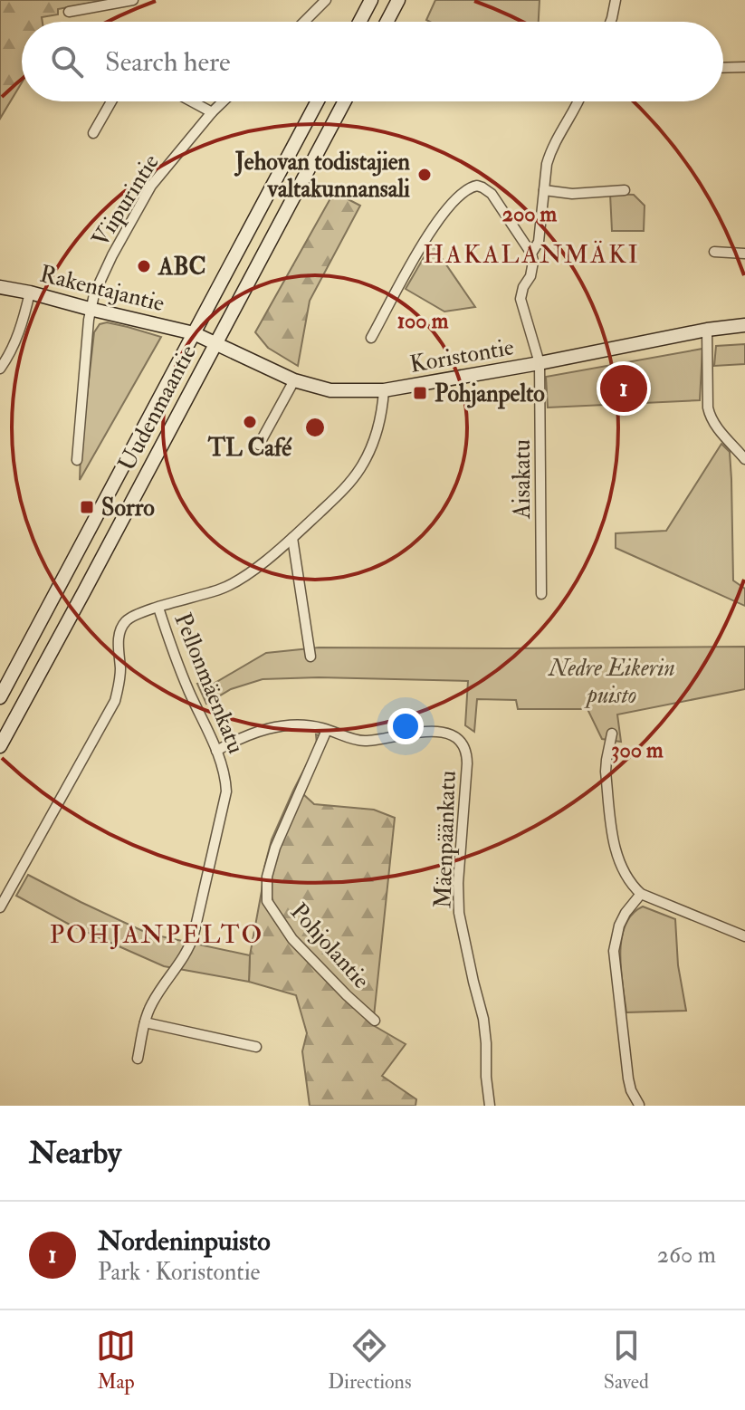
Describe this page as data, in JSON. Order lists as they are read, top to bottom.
{
  "streets": {
    "main road": ["Rakentajantie", "Koristontie", "Uudenmaantie"],
    "street": [
      "Viipurintie",
      "Aisakatu",
      "Pellonmäenkatu",
      "Mäenpäänkatu",
      "Pohjolantie"
    ]
  },
  "crossings": [
    ["Viipurintie", "Rakentajantie"],
    ["Rakentajantie", "Koristontie"],
    ["Rakentajantie", "Uudenmaantie"],
    ["Koristontie", "Uudenmaantie"],
    ["Koristontie", "Aisakatu"],
    ["Pellonmäenkatu", "Mäenpäänkatu"],
    ["Mäenpäänkatu", "Pohjolantie"]
  ],
  "districts": ["HAKALANMÄKI", "POHJANPELTO"],
  "parks": ["Nedre Eikerin puisto"],
  "places": {
    "other": ["Jehovan todistajien valtakunnansali", "ABC", "TL Café"],
    "transit": ["Pohjanpelto", "Sorro"]
  },
  "page": {
    "search": "Search here",
    "pins": "1",
    "heading": "Nearby",
    "list": [
      {
        "mark": "1",
        "name": "Nordeninpuisto",
        "note": "Park · Koristontie",
        "value": "260 m"
      }
    ],
    "nav": ["Map", "Directions", "Saved"]
  },
  "rings": ["200 m", "100 m", "300 m"]
}
